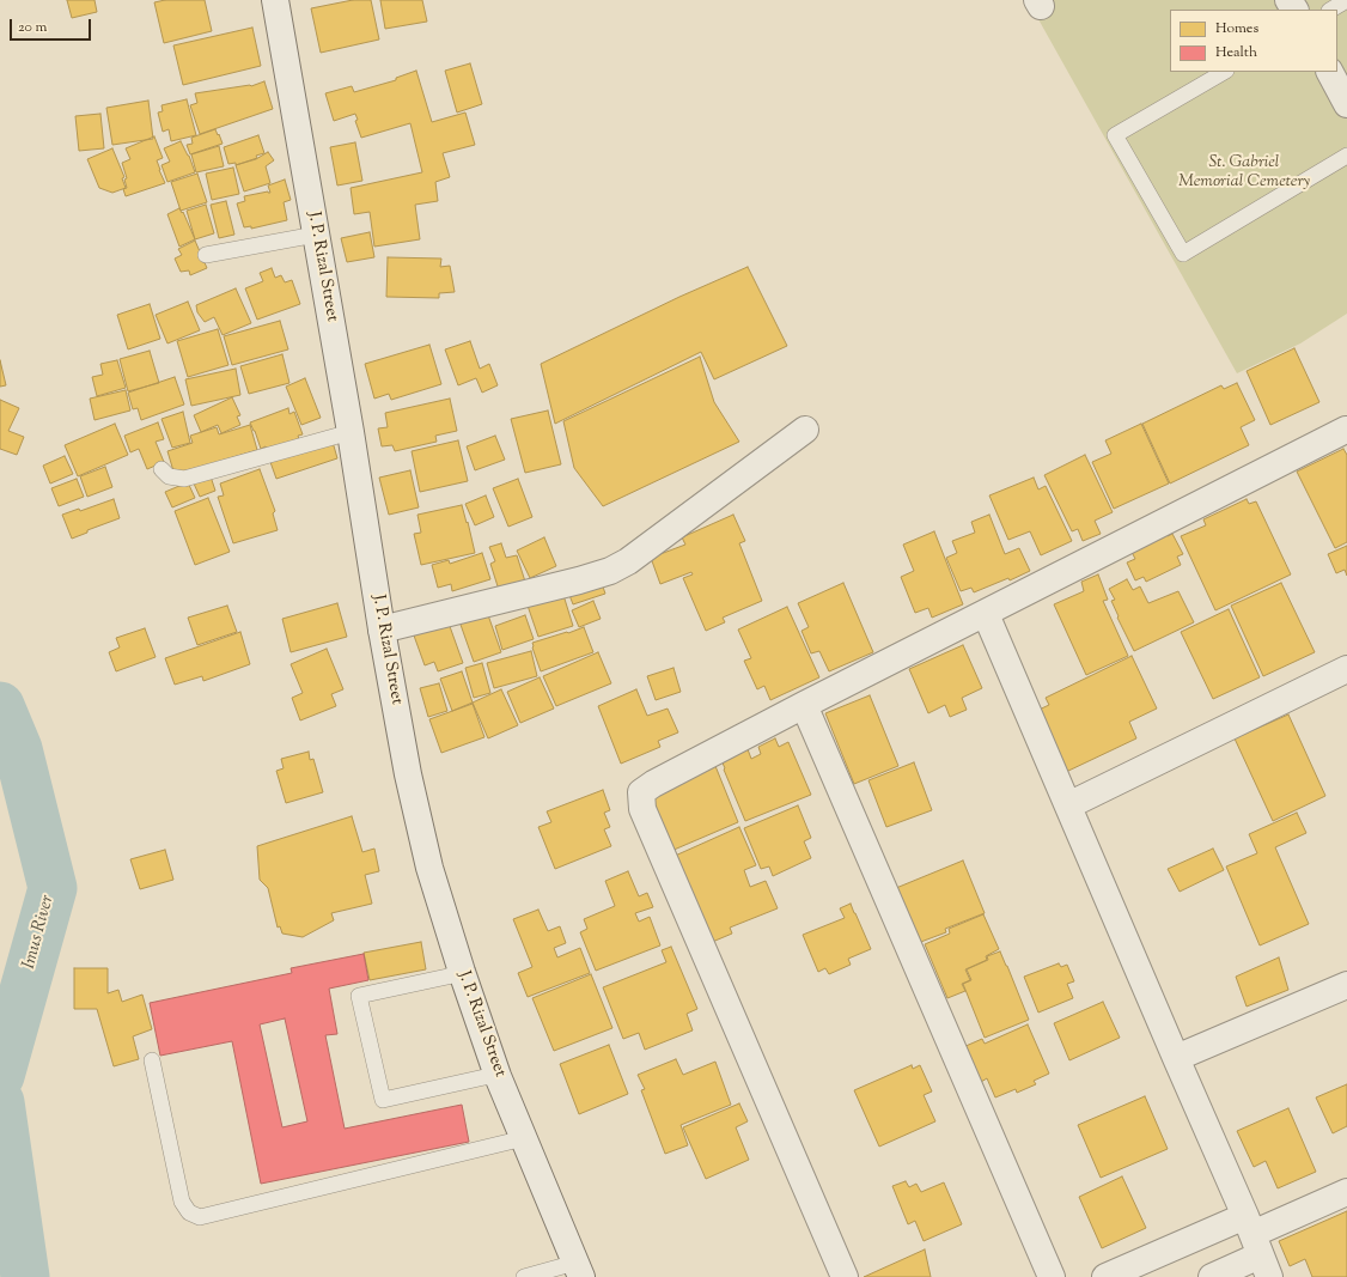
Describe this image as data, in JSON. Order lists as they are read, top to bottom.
{
  "streets": {
    "street": ["J. P. Rizal Street"]
  },
  "water": ["Imus River"],
  "parks": ["St. Gabriel Memorial Cemetery"],
  "legend": ["Homes", "Health"],
  "scale_bar": "20 m"
}
